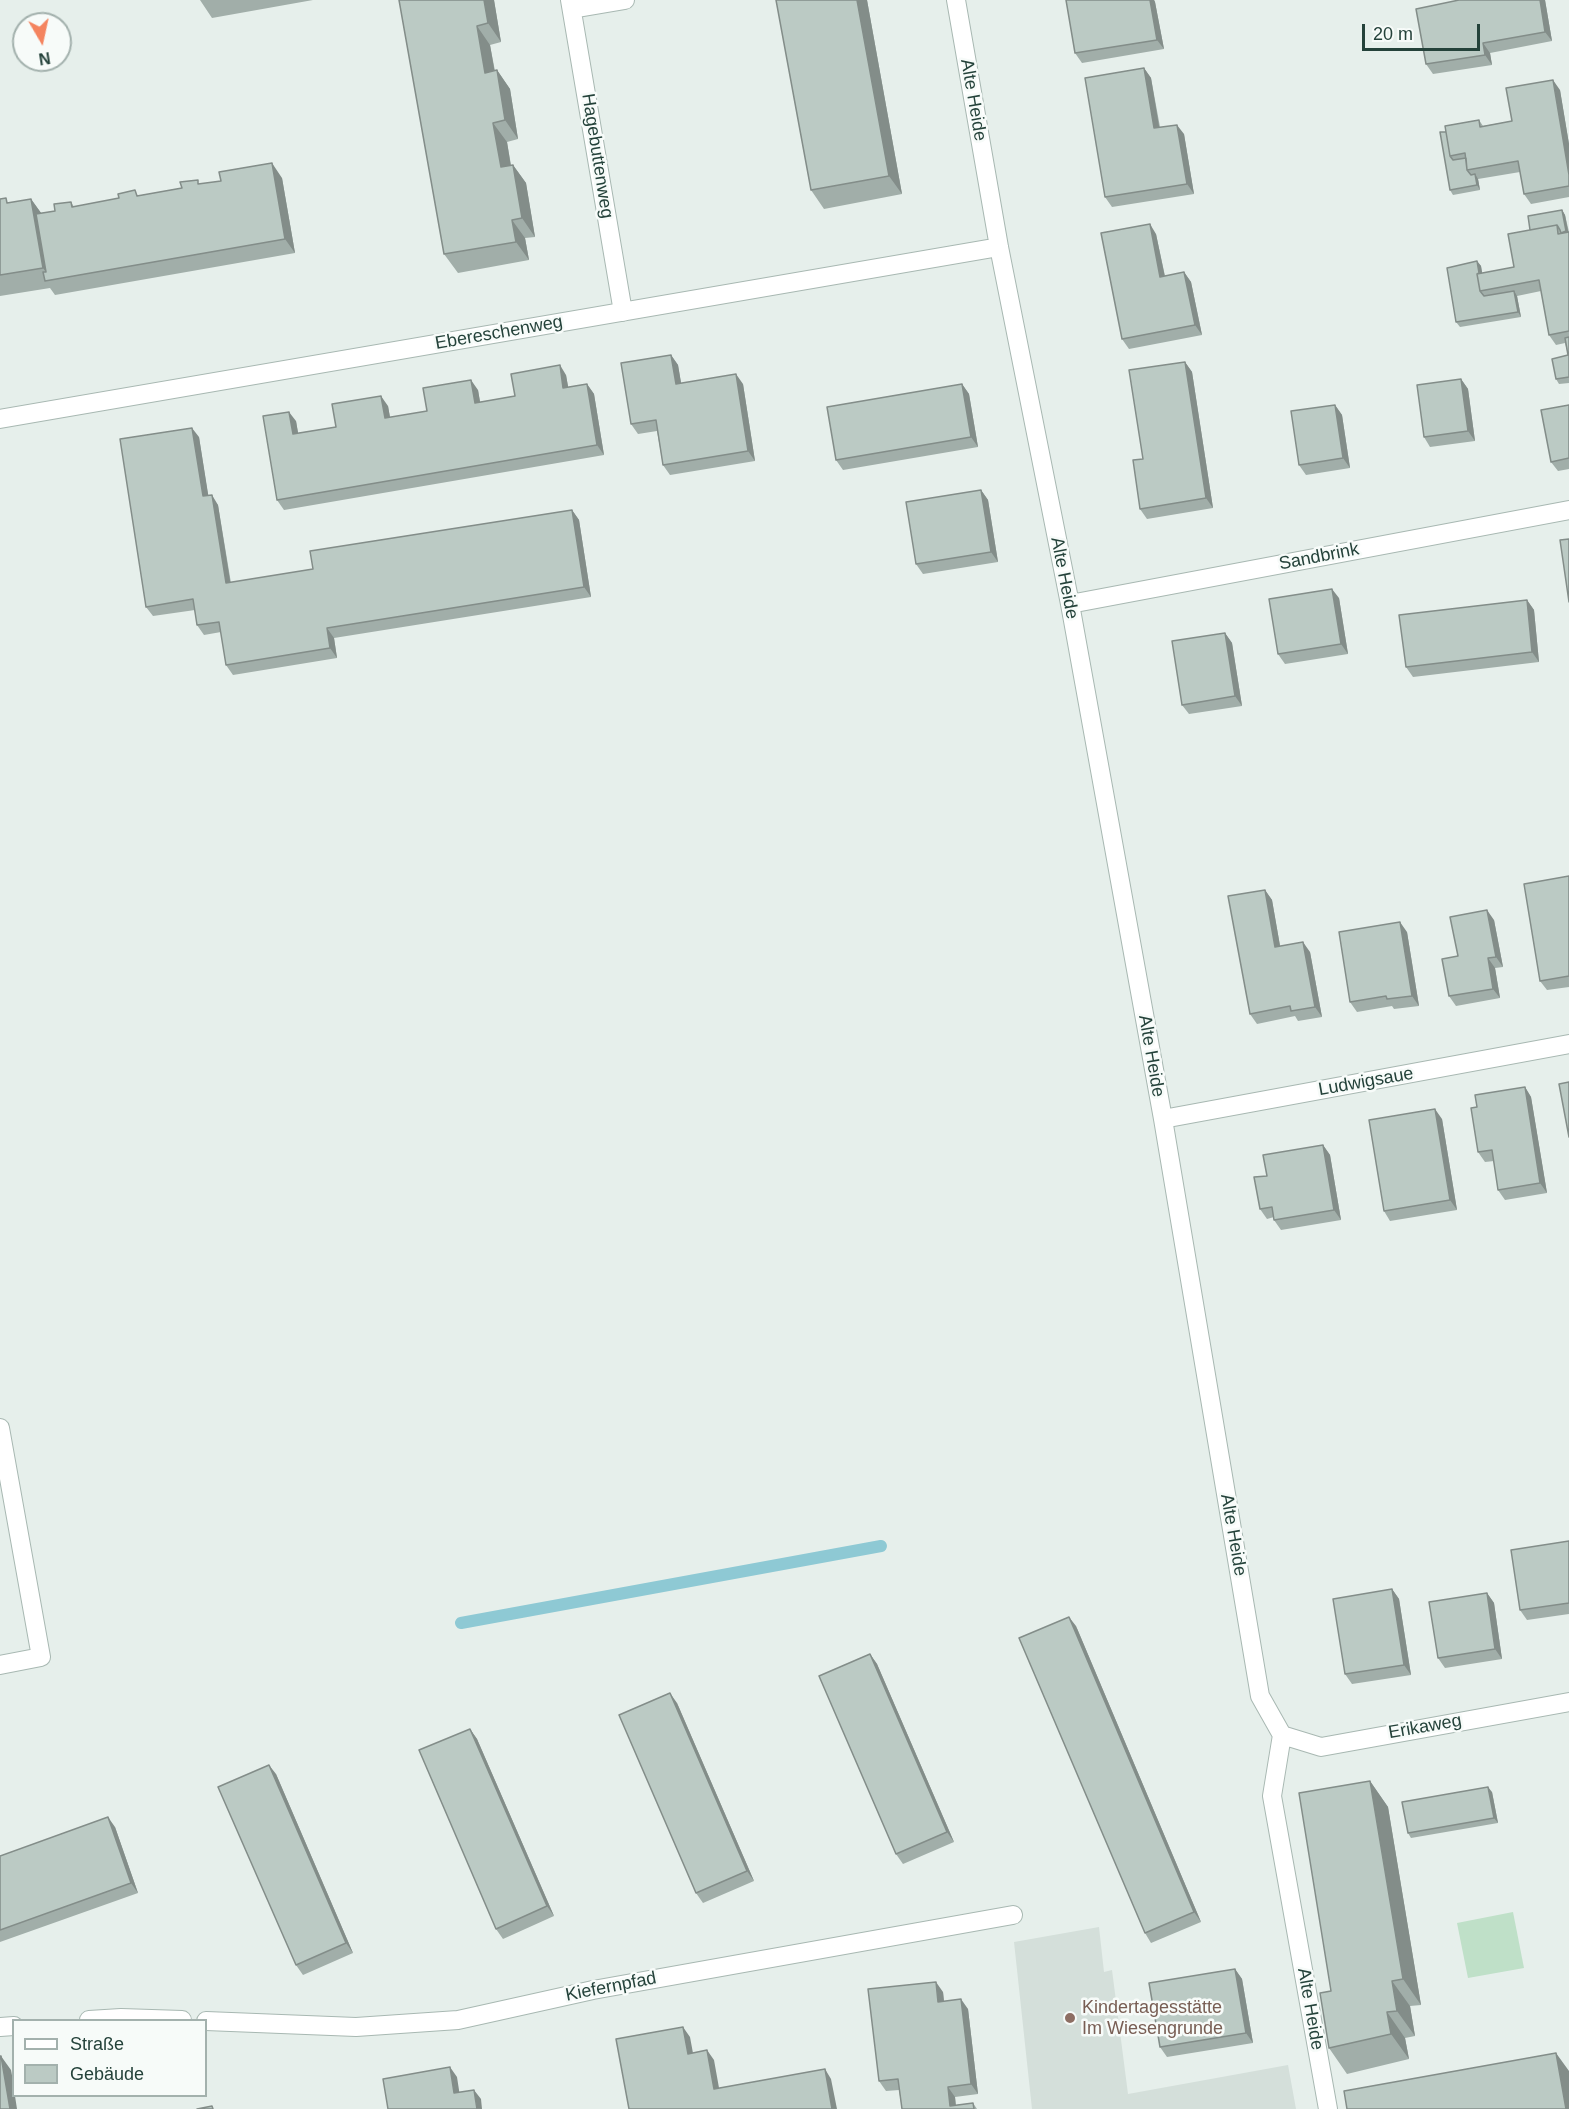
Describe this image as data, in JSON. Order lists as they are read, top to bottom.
{
  "streets": {
    "street": [
      "Alte Heide",
      "Hagebuttenweg",
      "Ebereschenweg",
      "Sandbrink",
      "Ludwigsaue",
      "Erikaweg",
      "Kiefernpfad"
    ]
  },
  "crossings": [
    ["Alte Heide", "Ebereschenweg"],
    ["Alte Heide", "Sandbrink"],
    ["Alte Heide", "Ludwigsaue"],
    ["Alte Heide", "Erikaweg"],
    ["Hagebuttenweg", "Ebereschenweg"]
  ],
  "places": ["Kindertagesstätte Im Wiesengrunde"],
  "legend": ["Straße", "Gebäude"],
  "scale_bar": "20 m",
  "north": "bottom"
}
